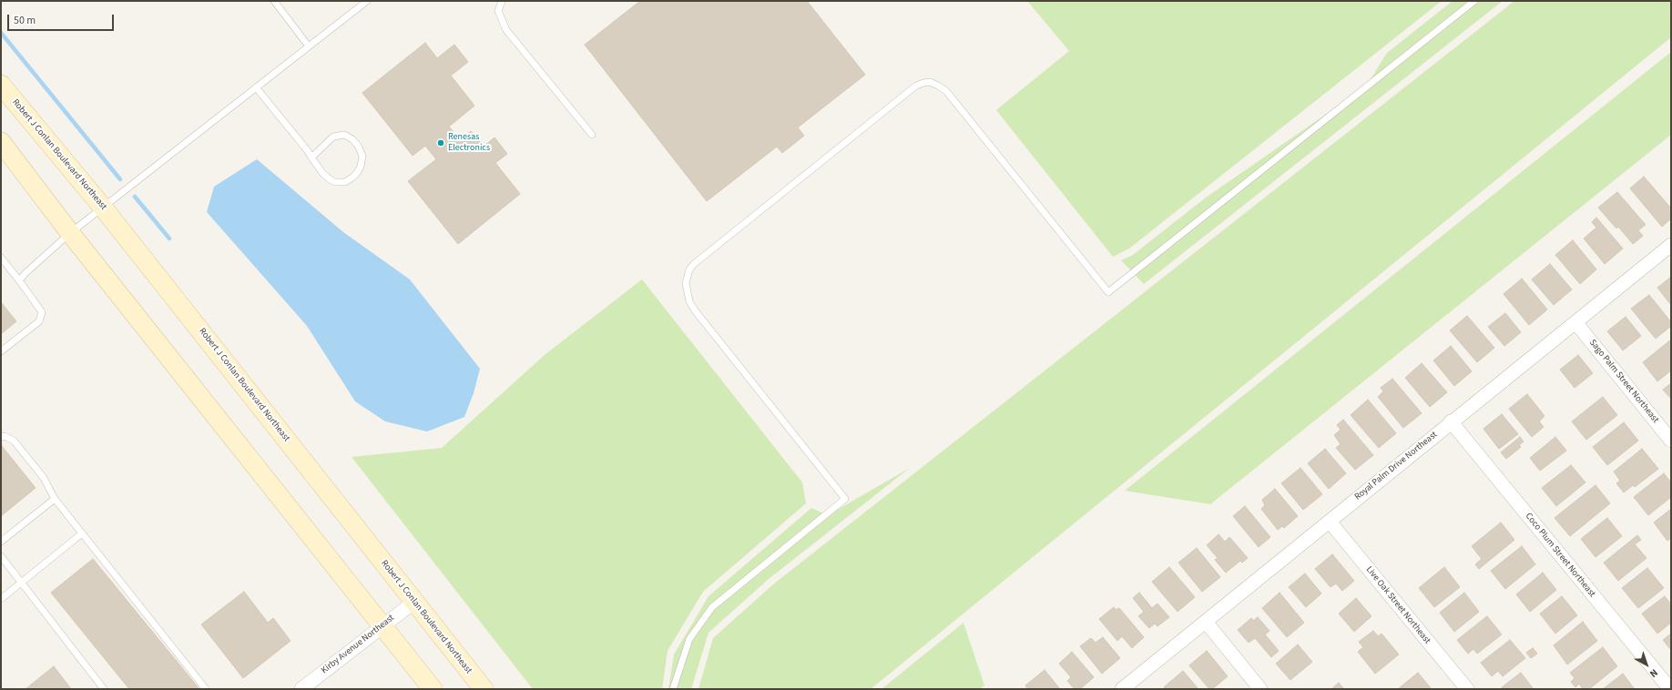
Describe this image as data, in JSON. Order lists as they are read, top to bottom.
{
  "streets": {
    "main road": ["Robert J Conlan Boulevard Northeast"],
    "street": [
      "Sago Palm Street Northeast",
      "Royal Palm Drive Northeast",
      "Coco Plum Street Northeast",
      "Live Oak Street Northeast",
      "Kirby Avenue Northeast"
    ]
  },
  "crossings": [
    ["Robert J Conlan Boulevard Northeast", "Kirby Avenue Northeast"],
    ["Sago Palm Street Northeast", "Royal Palm Drive Northeast"],
    ["Royal Palm Drive Northeast", "Coco Plum Street Northeast"],
    ["Royal Palm Drive Northeast", "Live Oak Street Northeast"]
  ],
  "places": ["Renesas Electronics"],
  "scale_bar": "50 m",
  "north": "bottom right"
}
